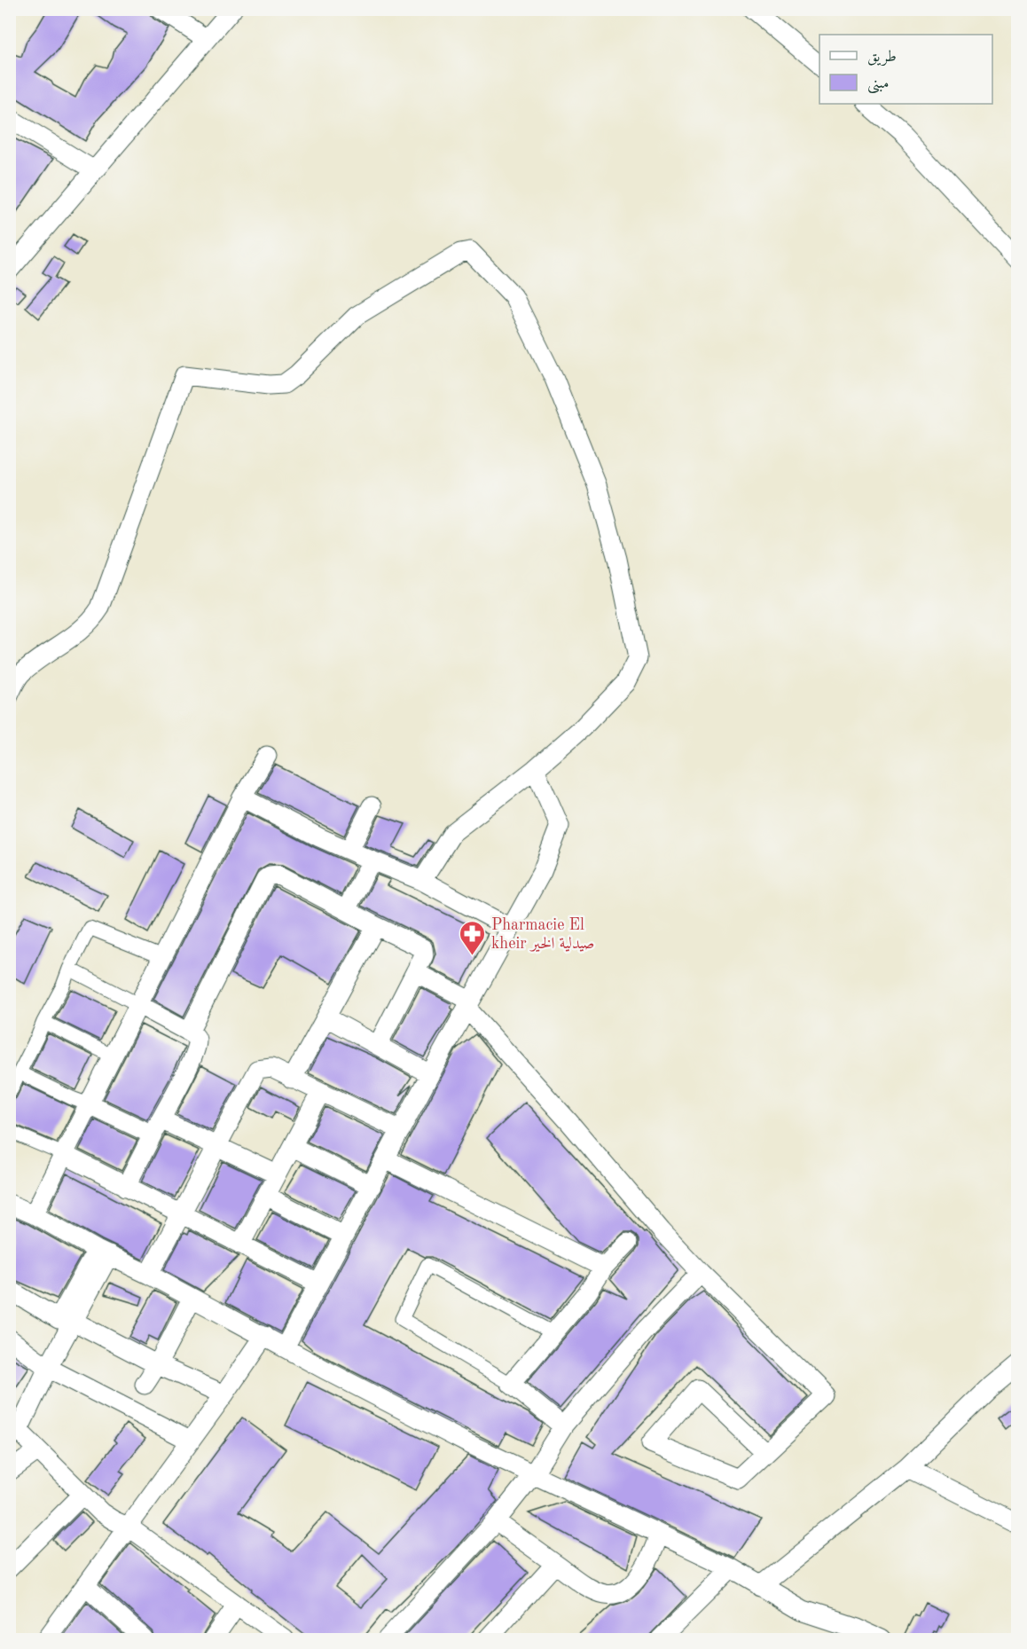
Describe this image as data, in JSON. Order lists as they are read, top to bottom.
{
  "places": {
    "pharmacy": ["Pharmacie El kheir صيدلية الخير"]
  },
  "legend": ["طريق", "مبنى"]
}
